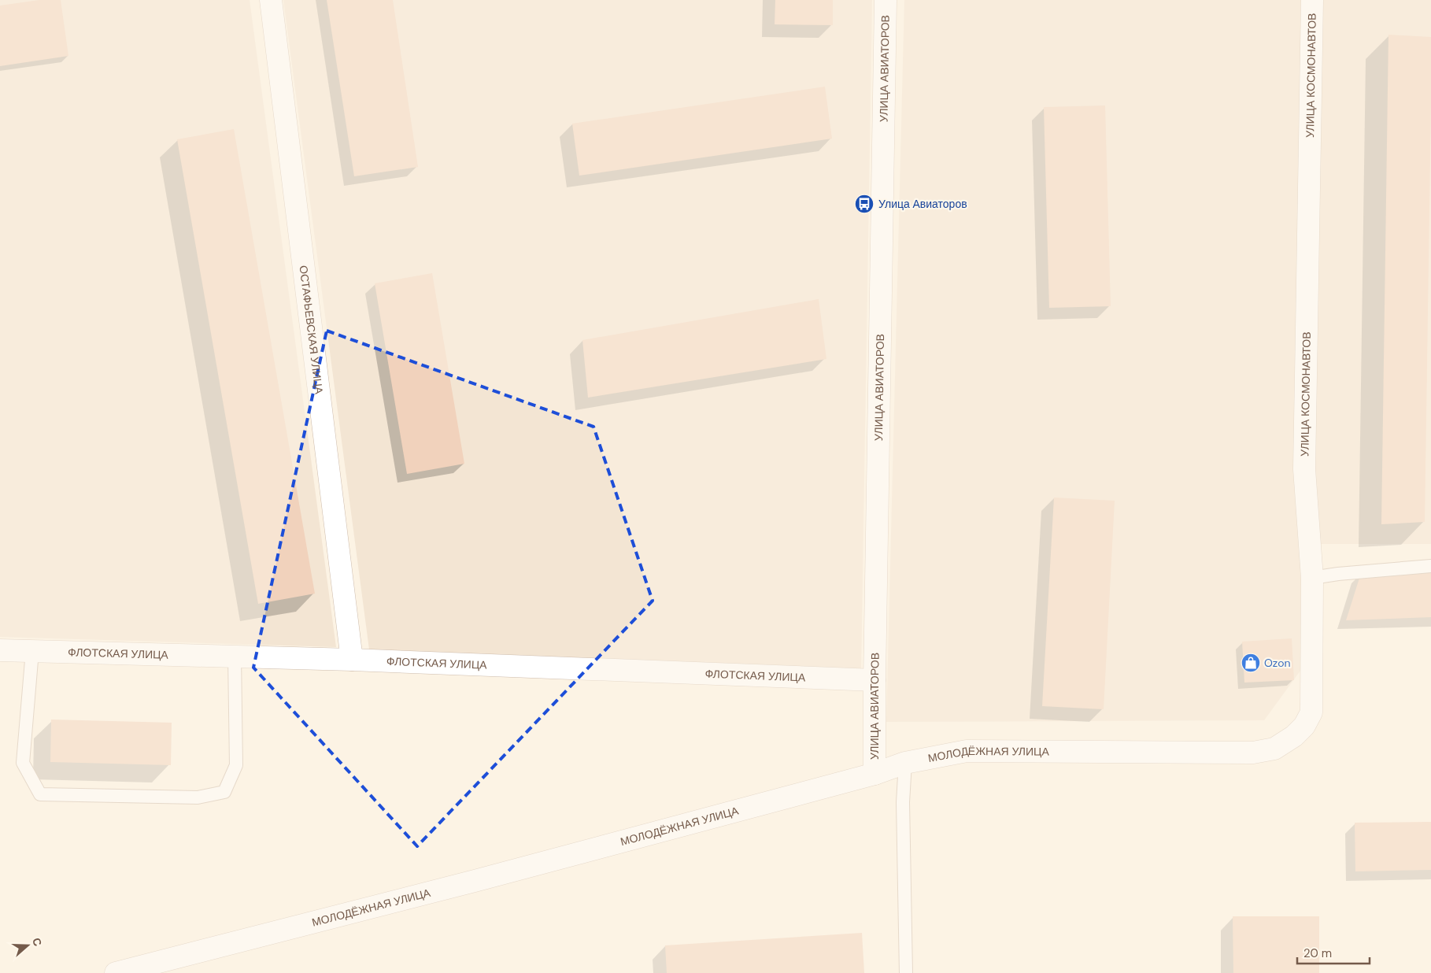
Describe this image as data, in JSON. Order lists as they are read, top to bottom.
{
  "streets": {
    "street": [
      "УЛИЦА АВИАТОРОВ",
      "УЛИЦА КОСМОНАВТОВ",
      "ОСТАФЬЕВСКАЯ УЛИЦА",
      "ФЛОТСКАЯ УЛИЦА",
      "МОЛОДЁЖНАЯ УЛИЦА"
    ]
  },
  "crossings": [
    ["УЛИЦА АВИАТОРОВ", "ФЛОТСКАЯ УЛИЦА"],
    ["УЛИЦА АВИАТОРОВ", "МОЛОДЁЖНАЯ УЛИЦА"],
    ["УЛИЦА КОСМОНАВТОВ", "МОЛОДЁЖНАЯ УЛИЦА"],
    ["ОСТАФЬЕВСКАЯ УЛИЦА", "ФЛОТСКАЯ УЛИЦА"]
  ],
  "places": {
    "bus stop": ["Улица Авиаторов"],
    "shop": ["Ozon"]
  },
  "scale_bar": "20 m",
  "north": "right"
}
